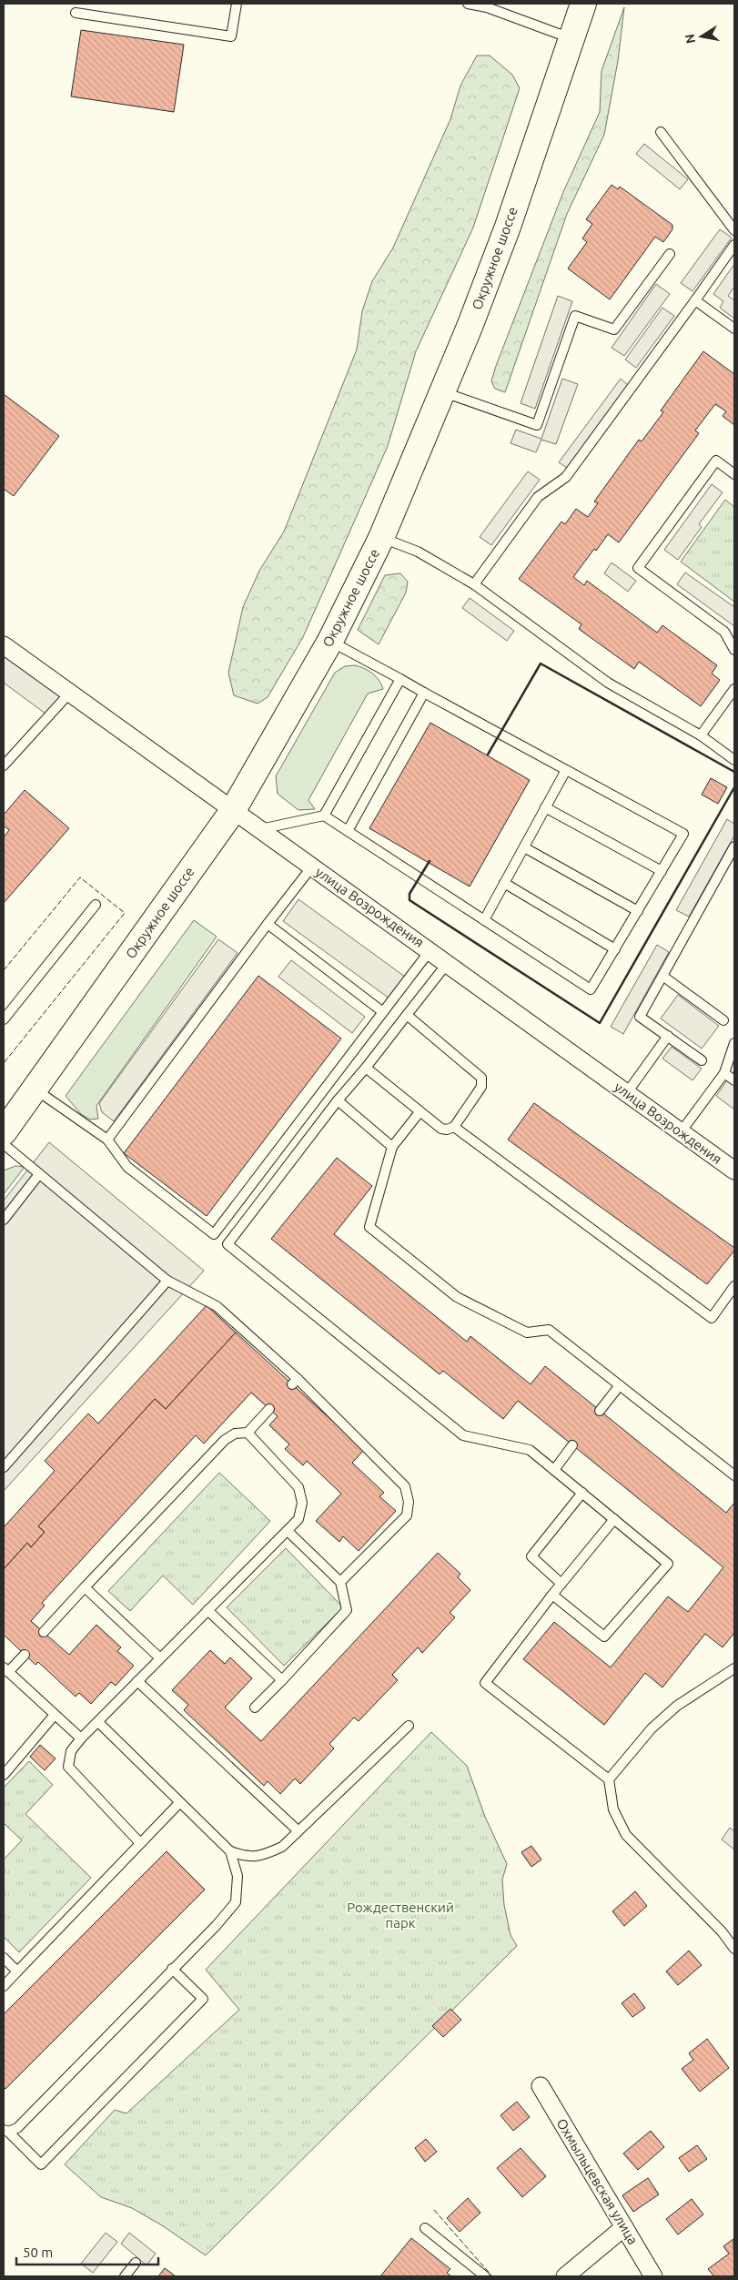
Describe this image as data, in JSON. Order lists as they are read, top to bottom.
{
  "streets": {
    "main road": ["Окружное шоссе"],
    "street": ["улица Возрождения", "Охмыльцевская улица"]
  },
  "crossings": [
    ["Окружное шоссе", "улица Возрождения"]
  ],
  "parks": ["Рождественский парк"],
  "scale_bar": "50 m",
  "north": "left"
}
